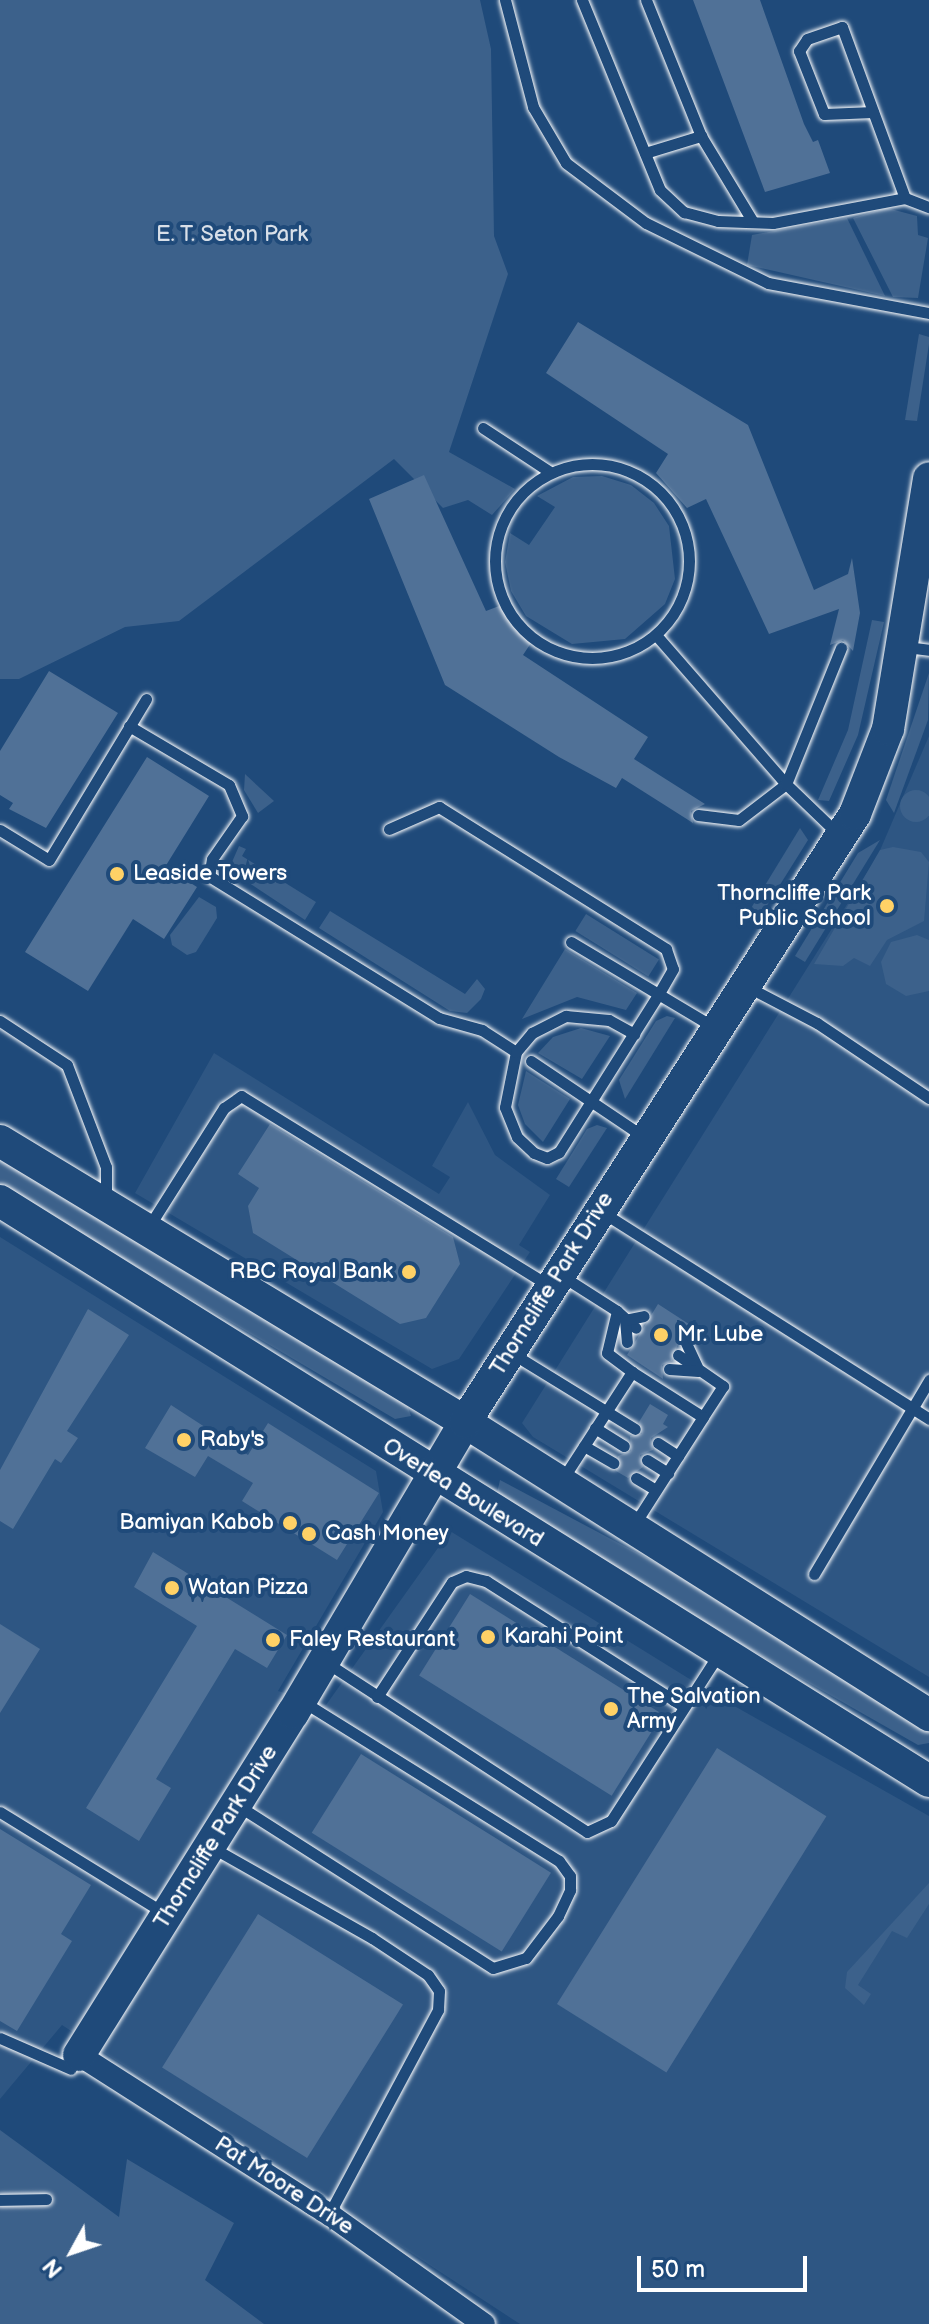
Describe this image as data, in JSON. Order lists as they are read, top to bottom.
{
  "streets": {
    "main road": ["Thorncliffe Park Drive", "Overlea Boulevard"],
    "street": ["Pat Moore Drive"]
  },
  "crossings": [
    ["Thorncliffe Park Drive", "Overlea Boulevard"],
    ["Thorncliffe Park Drive", "Pat Moore Drive"]
  ],
  "parks": ["E. T. Seton Park"],
  "places": [
    "Leaside Towers",
    "Thorncliffe Park Public School",
    "RBC Royal Bank",
    "Mr. Lube",
    "Raby's",
    "Bamiyan Kabob",
    "Cash Money",
    "Watan Pizza",
    "Karahi Point",
    "Faley Restaurant",
    "The Salvation Army"
  ],
  "scale_bar": "50 m",
  "north": "bottom left"
}
